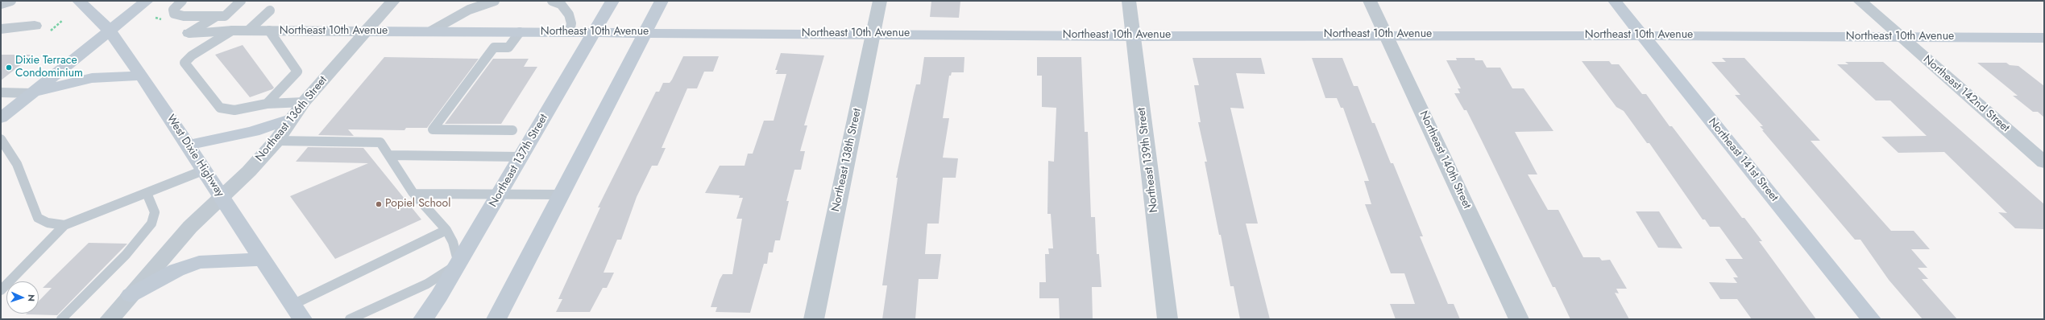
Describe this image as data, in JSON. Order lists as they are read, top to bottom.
{
  "streets": {
    "street": [
      "Northeast 10th Avenue",
      "Northeast 142nd Street",
      "Northeast 136th Street",
      "West Dixie Highway",
      "Northeast 138th Street",
      "Northeast 139th Street",
      "Northeast 140th Street",
      "Northeast 141st Street",
      "Northeast 137th Street"
    ]
  },
  "crossings": [
    ["Northeast 10th Avenue", "Northeast 142nd Street"],
    ["Northeast 10th Avenue", "Northeast 136th Street"],
    ["Northeast 10th Avenue", "Northeast 138th Street"],
    ["Northeast 10th Avenue", "Northeast 139th Street"],
    ["Northeast 10th Avenue", "Northeast 140th Street"],
    ["Northeast 10th Avenue", "Northeast 141st Street"],
    ["Northeast 10th Avenue", "Northeast 137th Street"],
    ["Northeast 136th Street", "West Dixie Highway"]
  ],
  "places": ["Dixie Terrace Condominium", "Popiel School"],
  "north": "right"
}
